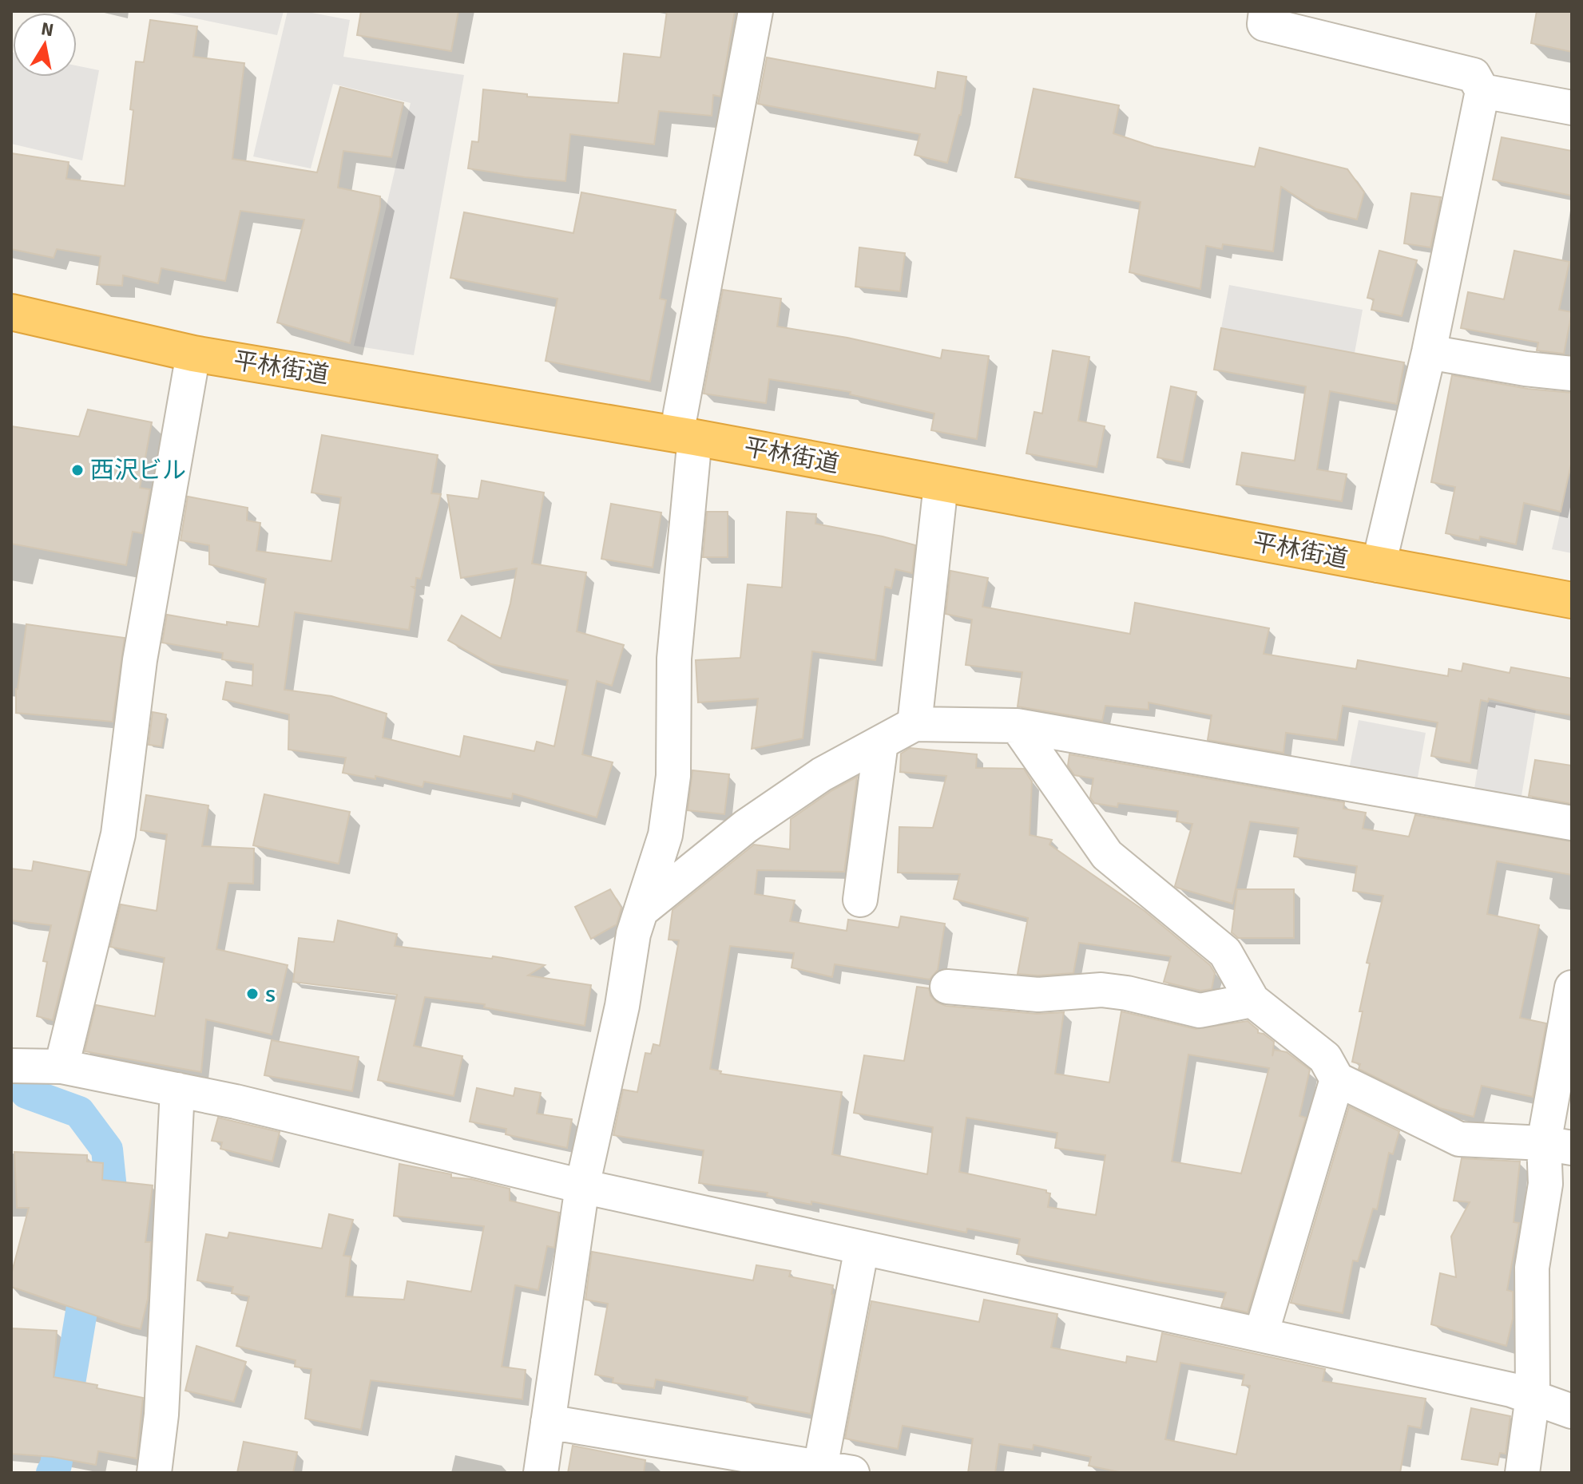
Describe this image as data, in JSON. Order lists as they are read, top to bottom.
{
  "streets": {
    "highway": ["平林街道"]
  },
  "places": ["西沢ビル", "s"],
  "north": "top"
}
